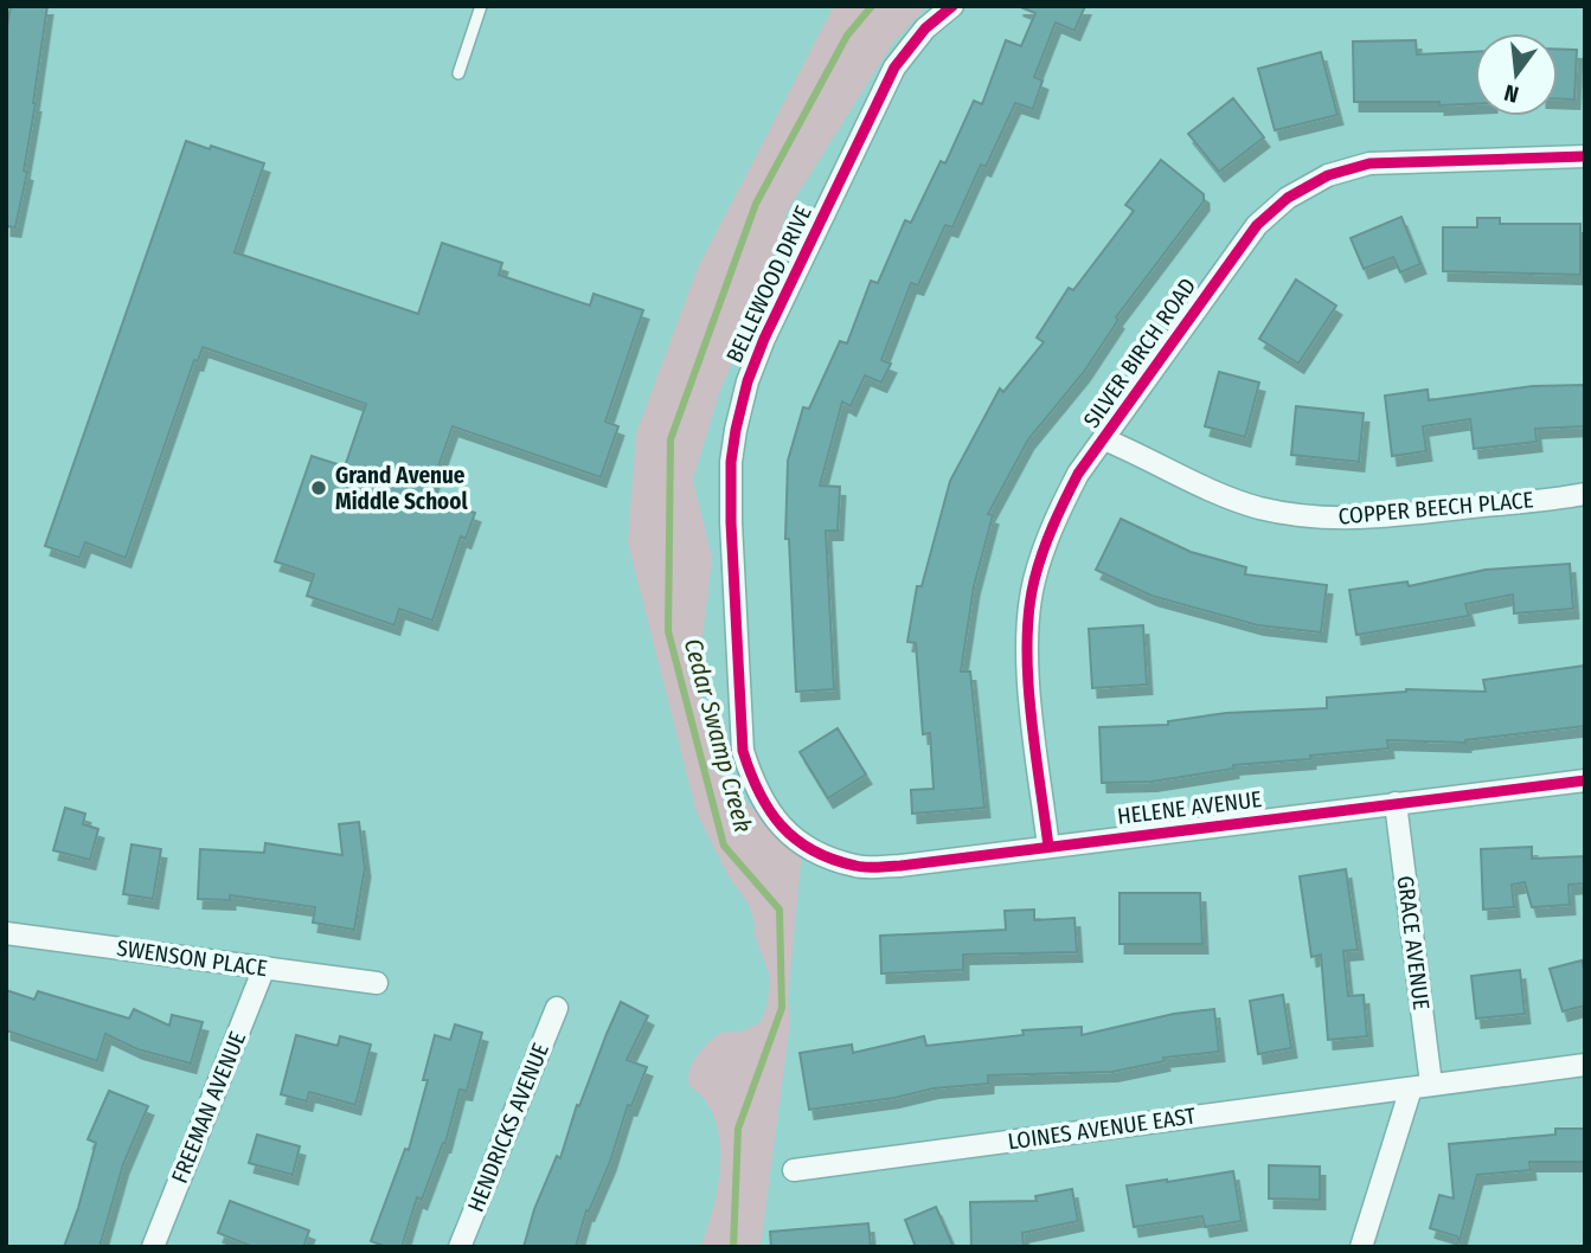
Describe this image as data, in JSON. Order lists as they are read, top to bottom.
{
  "streets": {
    "street": [
      "BELLEWOOD DRIVE",
      "SILVER BIRCH ROAD",
      "COPPER BEECH PLACE",
      "HELENE AVENUE",
      "GRACE AVENUE",
      "SWENSON PLACE",
      "FREEMAN AVENUE",
      "HENDRICKS AVENUE",
      "LOINES AVENUE EAST"
    ]
  },
  "crossings": [
    ["BELLEWOOD DRIVE", "HELENE AVENUE"],
    ["SILVER BIRCH ROAD", "COPPER BEECH PLACE"],
    ["SILVER BIRCH ROAD", "HELENE AVENUE"],
    ["HELENE AVENUE", "GRACE AVENUE"],
    ["GRACE AVENUE", "LOINES AVENUE EAST"],
    ["SWENSON PLACE", "FREEMAN AVENUE"]
  ],
  "water": ["Cedar Swamp Creek"],
  "places": ["Grand Avenue Middle School"],
  "north": "bottom"
}
